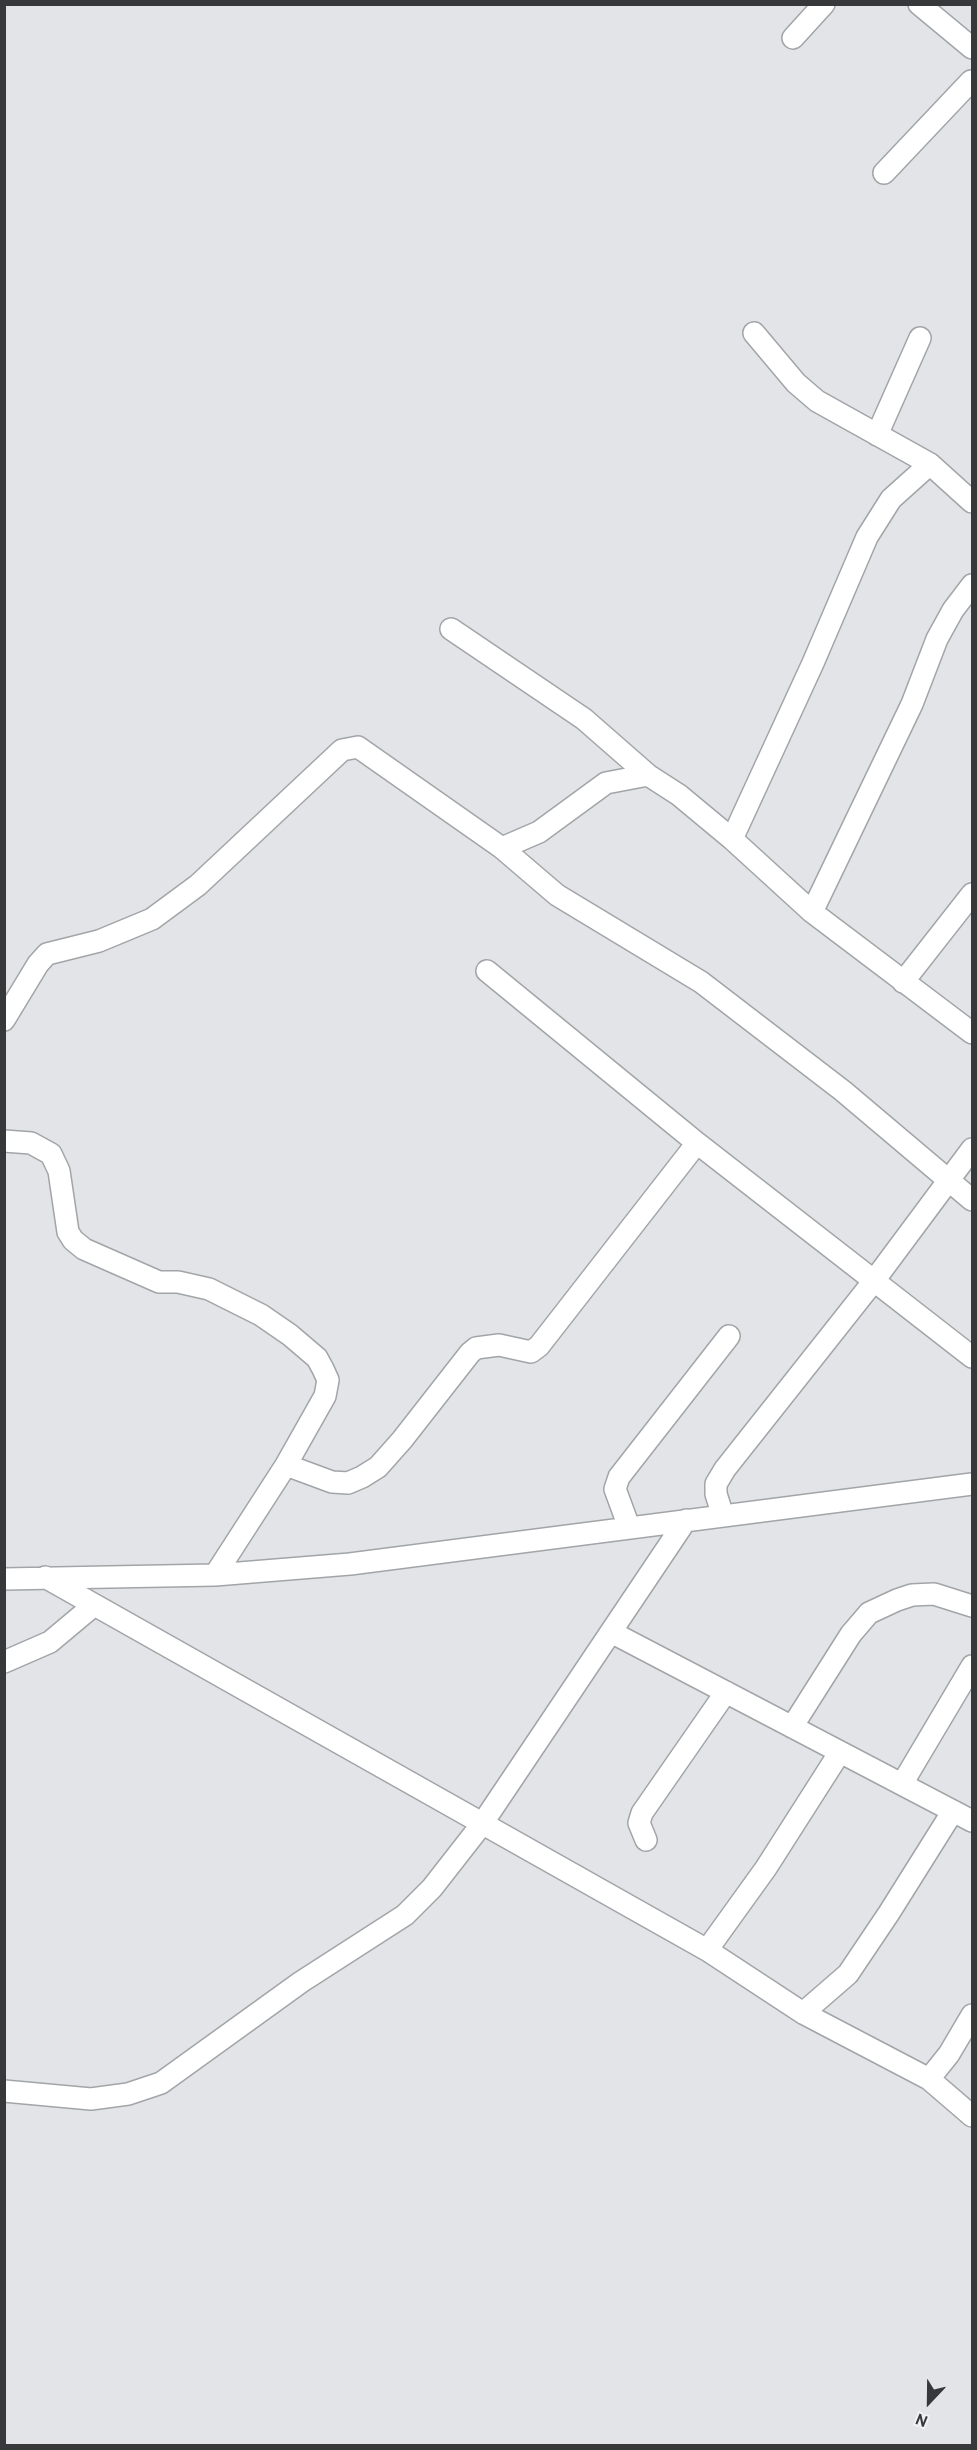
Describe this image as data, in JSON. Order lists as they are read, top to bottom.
{
  "north": "bottom"
}
